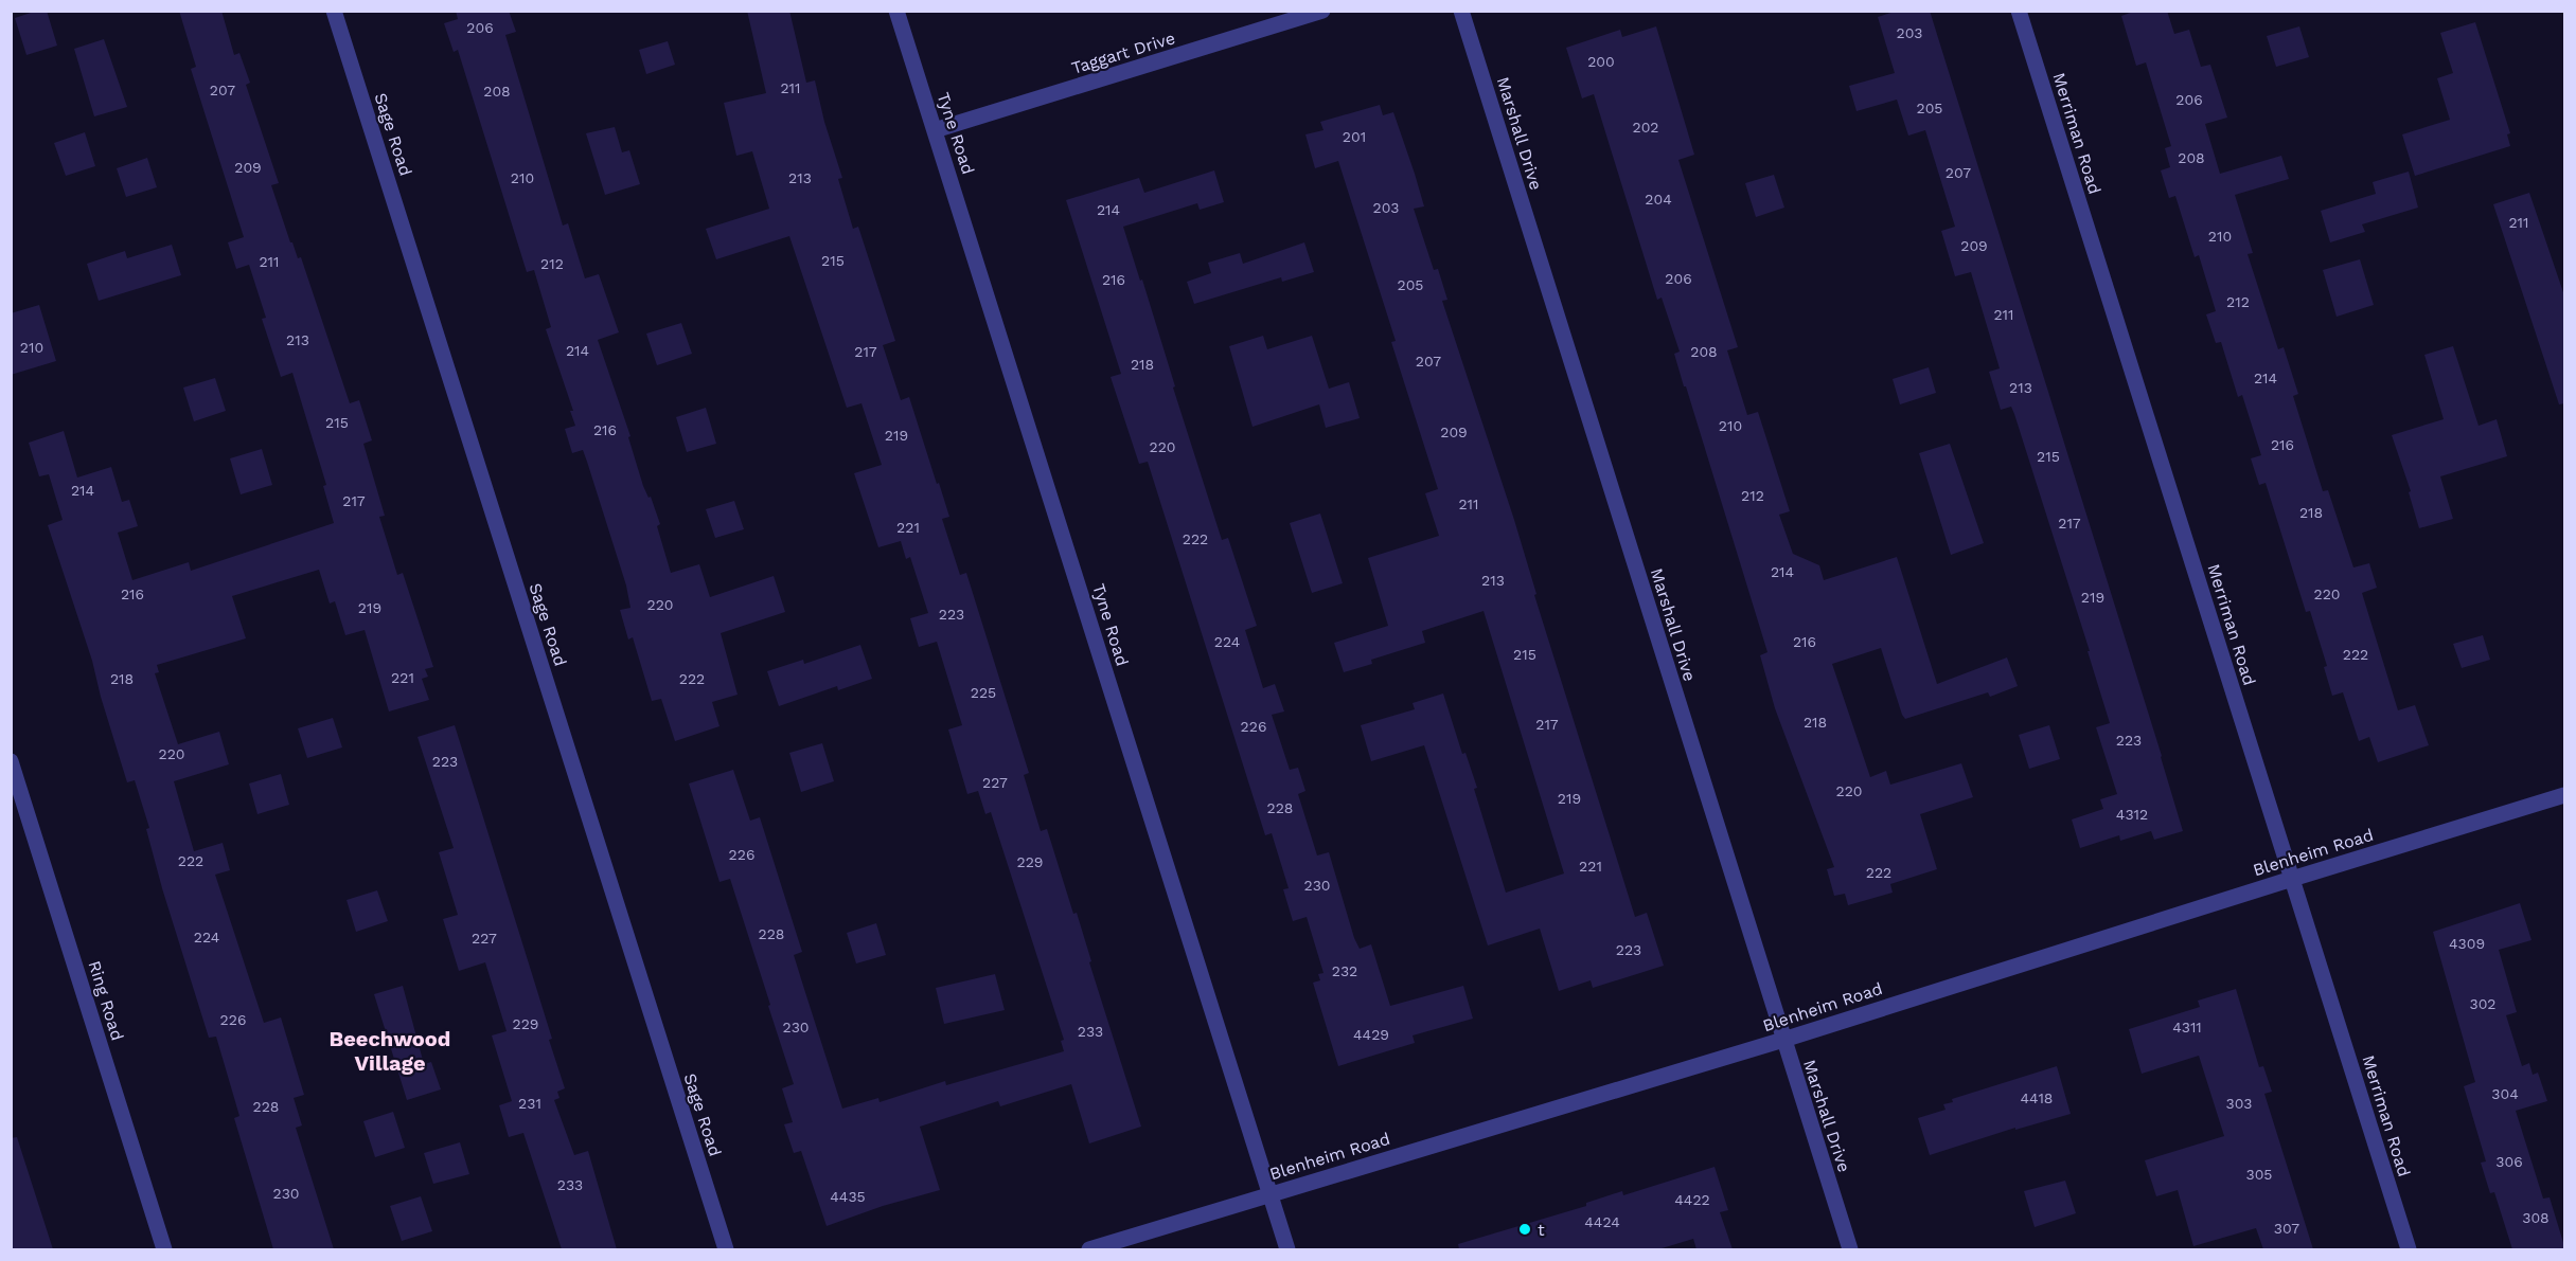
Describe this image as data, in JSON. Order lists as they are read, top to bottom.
{
  "streets": {
    "street": [
      "Taggart Drive",
      "Tyne Road",
      "Marshall Drive",
      "Merriman Road",
      "Sage Road",
      "Blenheim Road",
      "Ring Road"
    ]
  },
  "crossings": [
    ["Taggart Drive", "Tyne Road"],
    ["Tyne Road", "Blenheim Road"],
    ["Marshall Drive", "Blenheim Road"],
    ["Merriman Road", "Blenheim Road"]
  ],
  "districts": ["Beechwood Village"],
  "places": ["t"],
  "house_numbers": [
    "206",
    "203",
    "200",
    "211",
    "207",
    "208",
    "206",
    "205",
    "202",
    "201",
    "208",
    "209",
    "207",
    "210",
    "213",
    "204",
    "203",
    "214",
    "211",
    "210",
    "209",
    "215",
    "211",
    "212",
    "206",
    "216",
    "205",
    "212",
    "211",
    "213",
    "210",
    "214",
    "217",
    "208",
    "207",
    "218",
    "214",
    "213",
    "215",
    "210",
    "216",
    "209",
    "219",
    "216",
    "220",
    "215",
    "214",
    "212",
    "217",
    "211",
    "218",
    "217",
    "221",
    "222",
    "214",
    "213",
    "216",
    "220",
    "219",
    "220",
    "219",
    "223",
    "224",
    "216",
    "215",
    "222",
    "221",
    "218",
    "222",
    "225",
    "218",
    "217",
    "226",
    "223",
    "220",
    "223",
    "227",
    "220",
    "219",
    "228",
    "4312",
    "226",
    "222",
    "229",
    "221",
    "222",
    "230",
    "228",
    "224",
    "227",
    "4309",
    "223",
    "232",
    "302",
    "226",
    "229",
    "230",
    "4311",
    "233",
    "4429",
    "304",
    "4418",
    "231",
    "303",
    "228",
    "306",
    "305",
    "233",
    "230",
    "4435",
    "4422",
    "308",
    "4424",
    "307"
  ]
}
